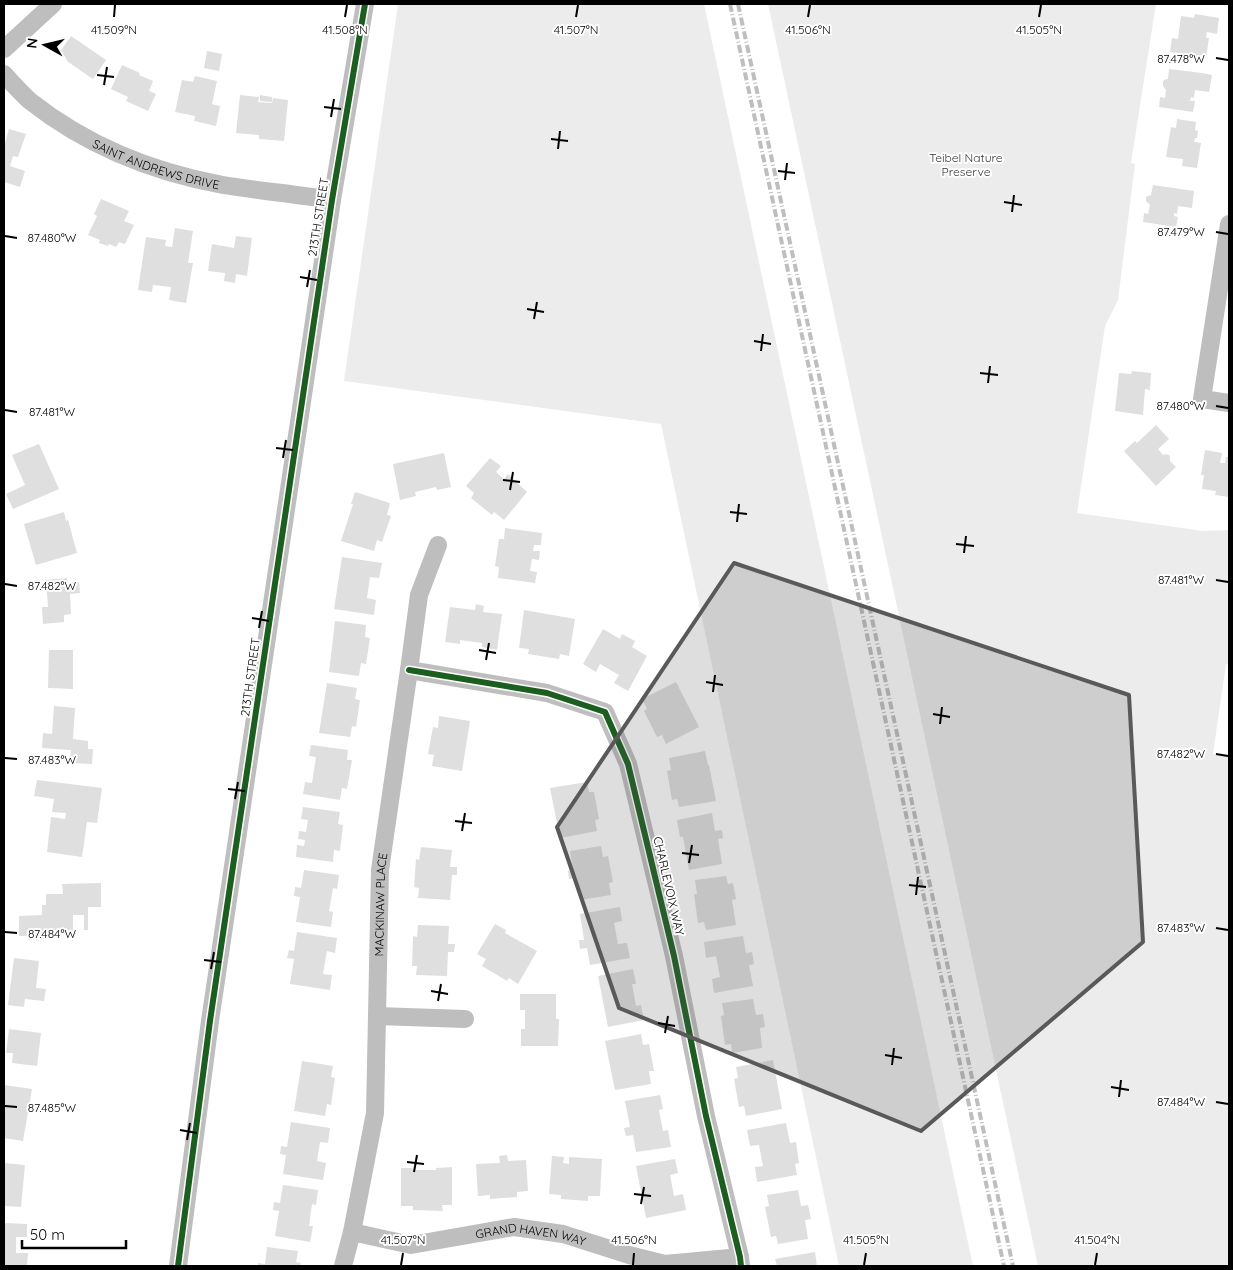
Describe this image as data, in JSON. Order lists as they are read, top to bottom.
{
  "streets": {
    "street": [
      "SAINT ANDREWS DRIVE",
      "213TH STREET",
      "CHARLEVOIX WAY",
      "MACKINAW PLACE",
      "GRAND HAVEN WAY"
    ]
  },
  "crossings": [
    ["SAINT ANDREWS DRIVE", "213TH STREET"],
    ["CHARLEVOIX WAY", "MACKINAW PLACE"],
    ["CHARLEVOIX WAY", "GRAND HAVEN WAY"],
    ["MACKINAW PLACE", "GRAND HAVEN WAY"]
  ],
  "parks": ["Teibel Nature Preserve"],
  "scale_bar": "50 m",
  "north": "left",
  "coordinates": [
    "41.509°N",
    "41.508°N",
    "41.507°N",
    "41.506°N",
    "41.505°N",
    "87.478°W",
    "87.479°W",
    "87.480°W",
    "87.481°W",
    "87.482°W",
    "87.483°W",
    "87.484°W",
    "87.485°W",
    "41.504°N"
  ]
}
